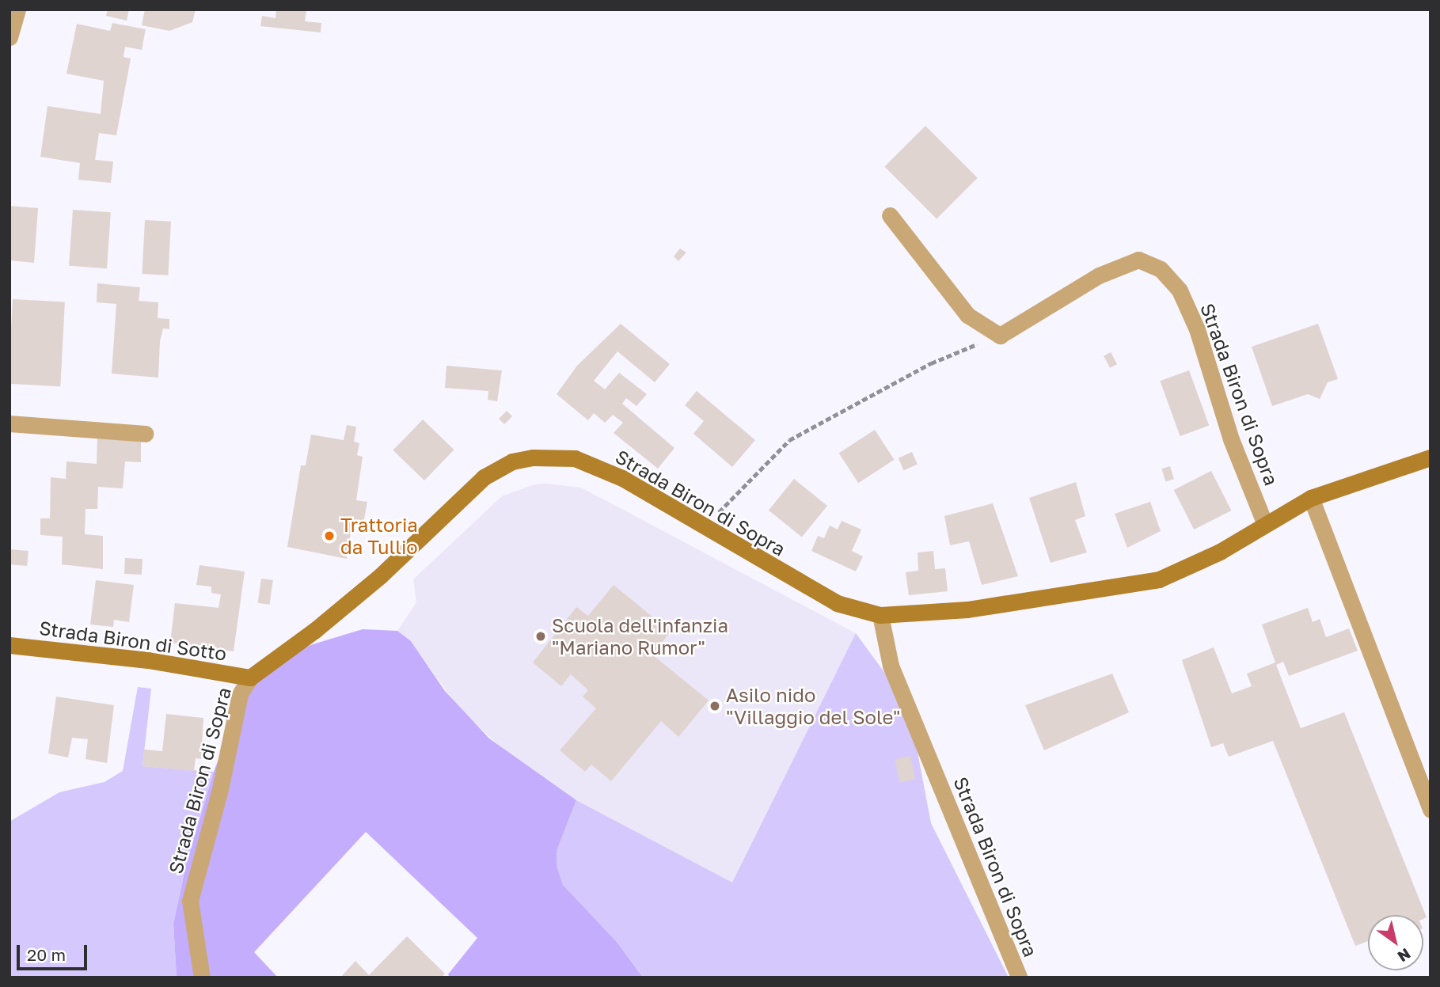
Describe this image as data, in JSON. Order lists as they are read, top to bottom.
{
  "streets": {
    "street": ["Strada Biron di Sopra", "Strada Biron di Sotto"]
  },
  "crossings": [
    ["Strada Biron di Sopra", "Strada Biron di Sotto"]
  ],
  "places": ["Trattoria da Tullio", "Scuola dell'infanzia \"Mariano Rumor\"", "Asilo nido \"Villaggio del Sole\""],
  "scale_bar": "20 m",
  "north": "bottom right"
}
